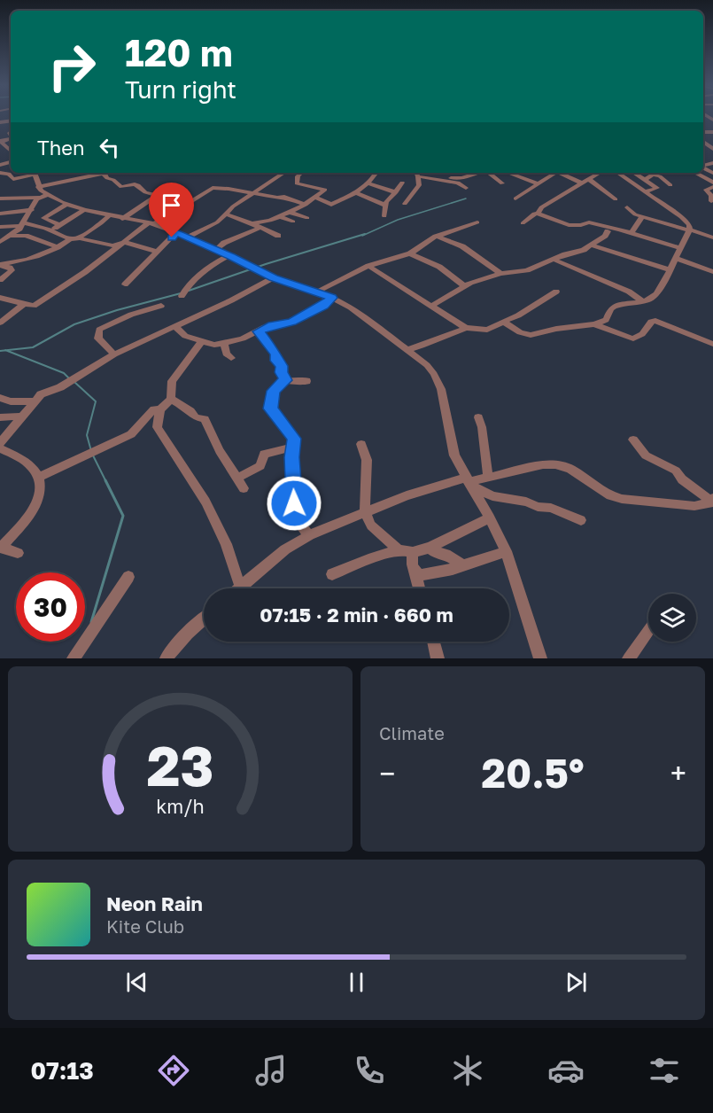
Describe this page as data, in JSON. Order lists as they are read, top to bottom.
{
  "page": {
    "turn": ["120 m", "Turn right"],
    "then": "Then",
    "limit": "30",
    "trip": "07:15 · 2 min · 660 m",
    "tile": "Climate",
    "heat": ["−", "20.5°", "+"],
    "song": ["Neon Rain", "Kite Club"],
    "tabs": "07:13",
    "gauge": ["23", "km/h"]
  }
}
